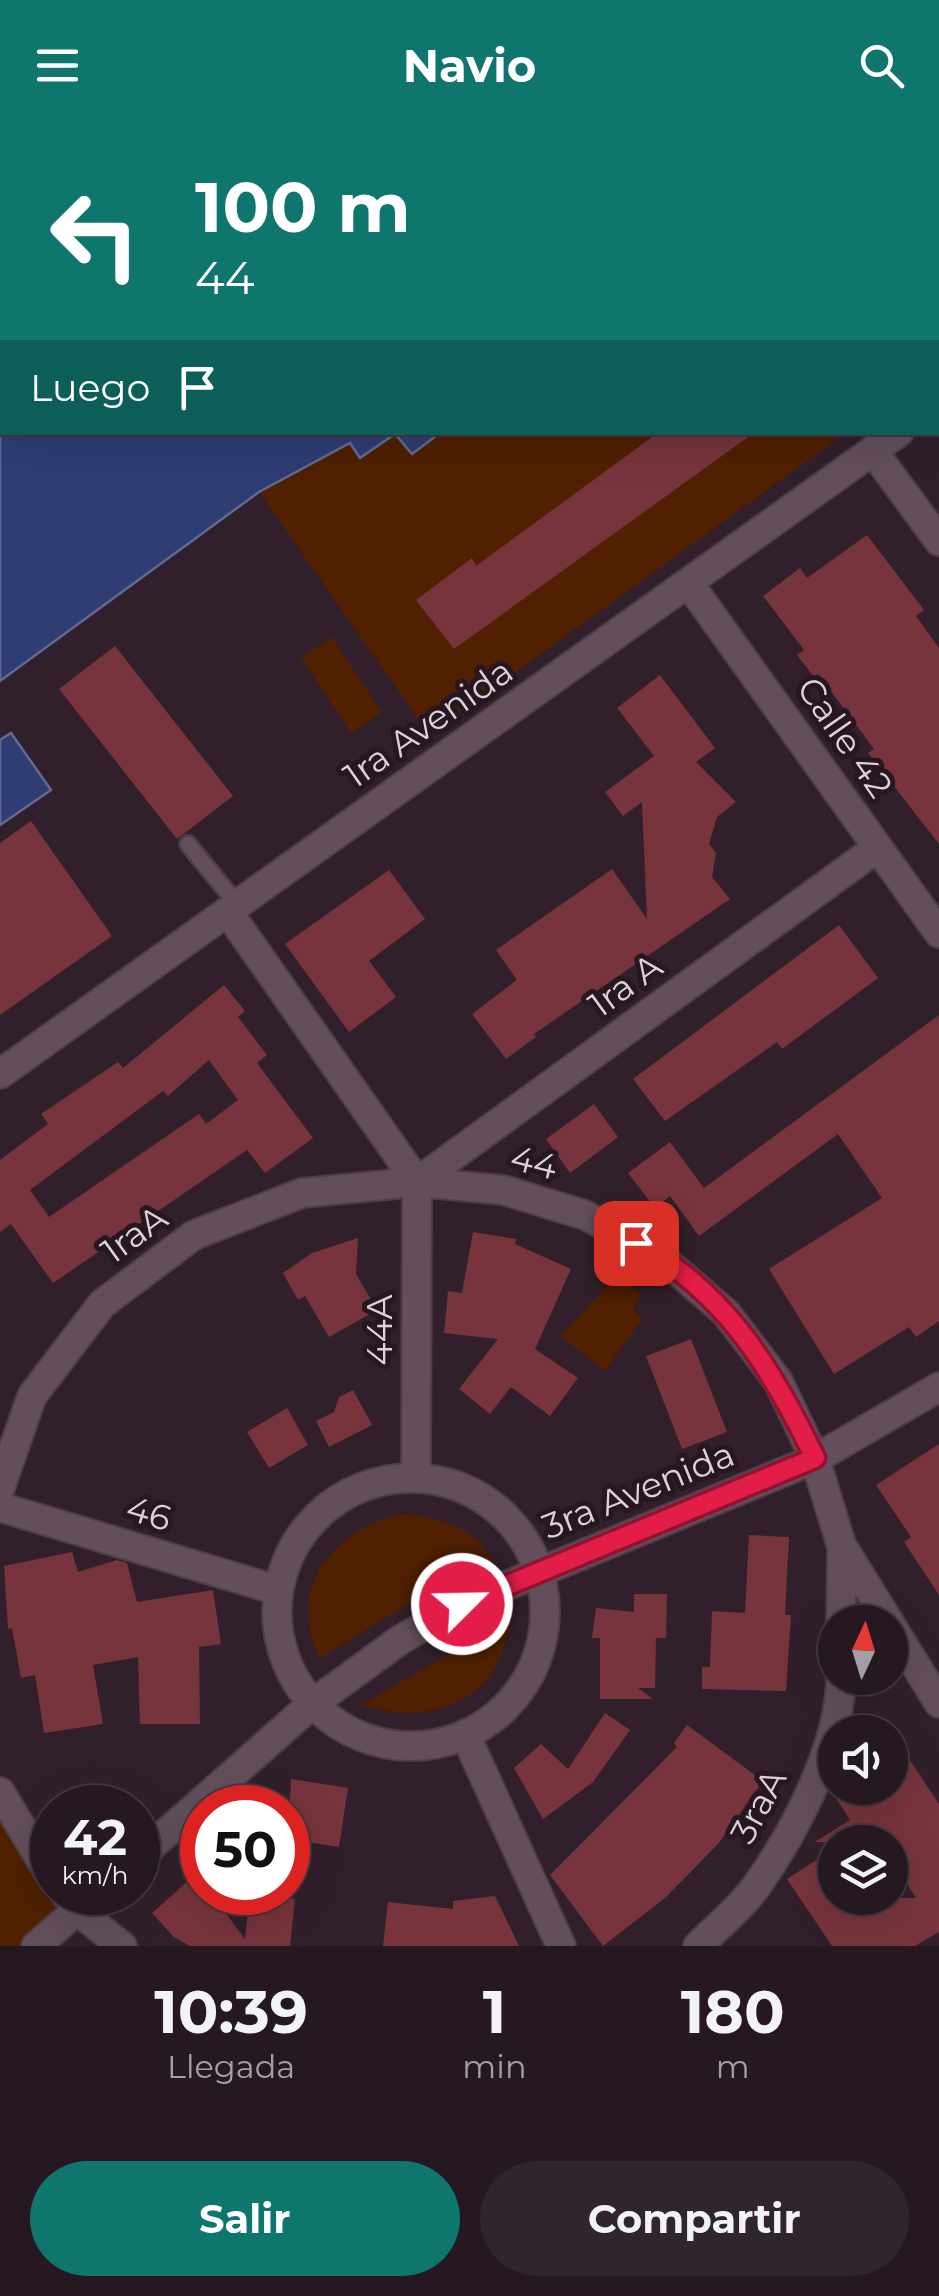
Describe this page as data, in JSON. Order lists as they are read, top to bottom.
{
  "streets": {
    "street": [
      "1ra Avenida",
      "Calle 42",
      "1ra A",
      "44",
      "1raA",
      "44A",
      "3ra Avenida",
      "46",
      "3raA"
    ]
  },
  "crossings": [
    ["1ra Avenida", "Calle 42"],
    ["Calle 42", "1ra A"],
    ["1ra A", "44"],
    ["1ra A", "1raA"],
    ["1ra A", "44A"],
    ["44", "1raA"],
    ["44", "44A"],
    ["44", "3ra Avenida"],
    ["1raA", "44A"]
  ],
  "north": "top",
  "page": {
    "header": "Navio",
    "turn": ["100 m", "44"],
    "then": "Luego",
    "speed": "42 km/h",
    "limit": "50",
    "eta": [
      "10:39",
      "Llegada",
      "1",
      "min",
      "180",
      "m"
    ],
    "buttons": ["Salir", "Compartir"]
  }
}
